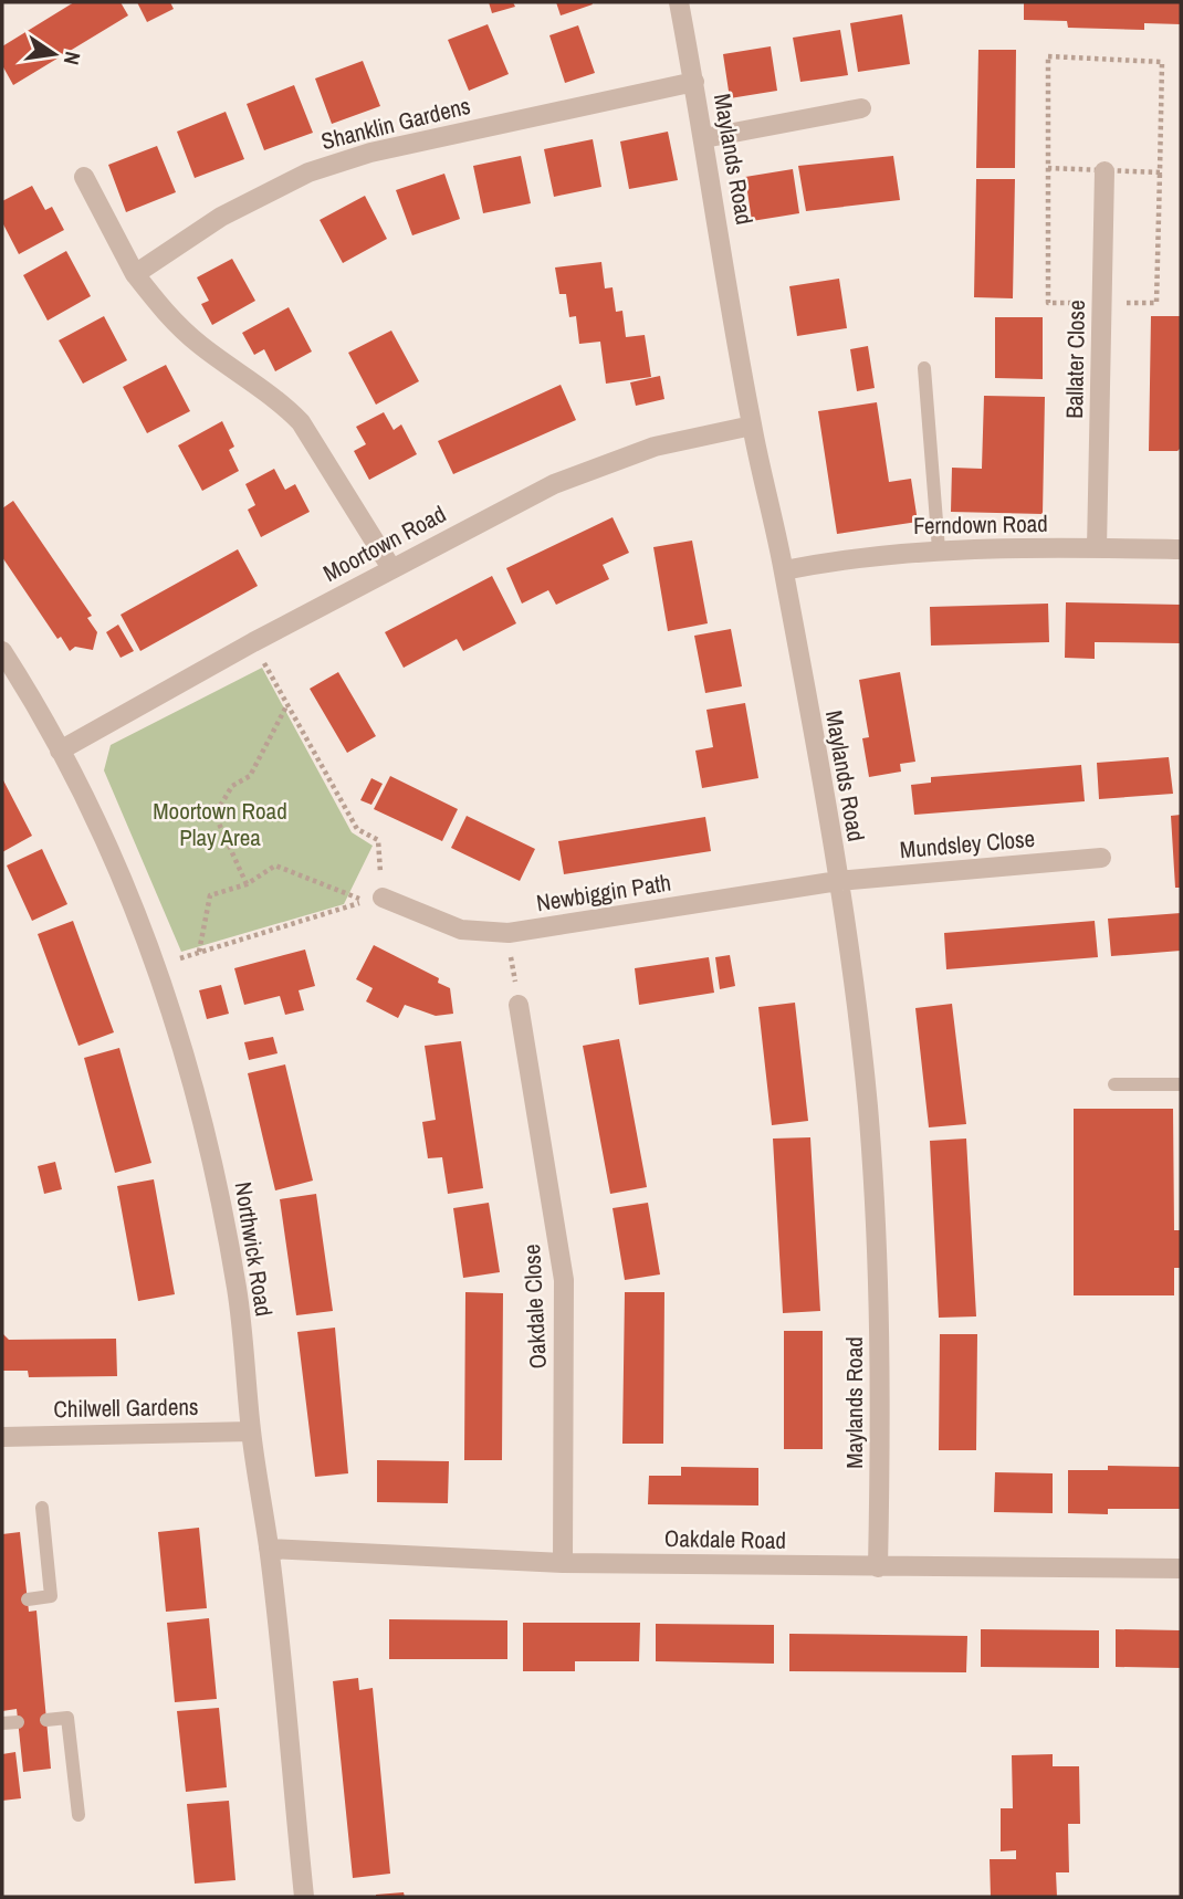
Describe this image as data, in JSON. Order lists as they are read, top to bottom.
{
  "streets": {
    "street": [
      "Shanklin Gardens",
      "Maylands Road",
      "Ballater Close",
      "Ferndown Road",
      "Moortown Road",
      "Mundsley Close",
      "Newbiggin Path",
      "Northwick Road",
      "Oakdale Close",
      "Chilwell Gardens",
      "Oakdale Road"
    ]
  },
  "crossings": [
    ["Shanklin Gardens", "Maylands Road"],
    ["Maylands Road", "Ferndown Road"],
    ["Maylands Road", "Moortown Road"],
    ["Maylands Road", "Mundsley Close"],
    ["Maylands Road", "Newbiggin Path"],
    ["Maylands Road", "Oakdale Road"],
    ["Ballater Close", "Ferndown Road"],
    ["Moortown Road", "Northwick Road"],
    ["Mundsley Close", "Newbiggin Path"],
    ["Northwick Road", "Chilwell Gardens"],
    ["Northwick Road", "Oakdale Road"],
    ["Oakdale Close", "Oakdale Road"]
  ],
  "parks": ["Moortown Road Play Area"],
  "north": "right"
}
